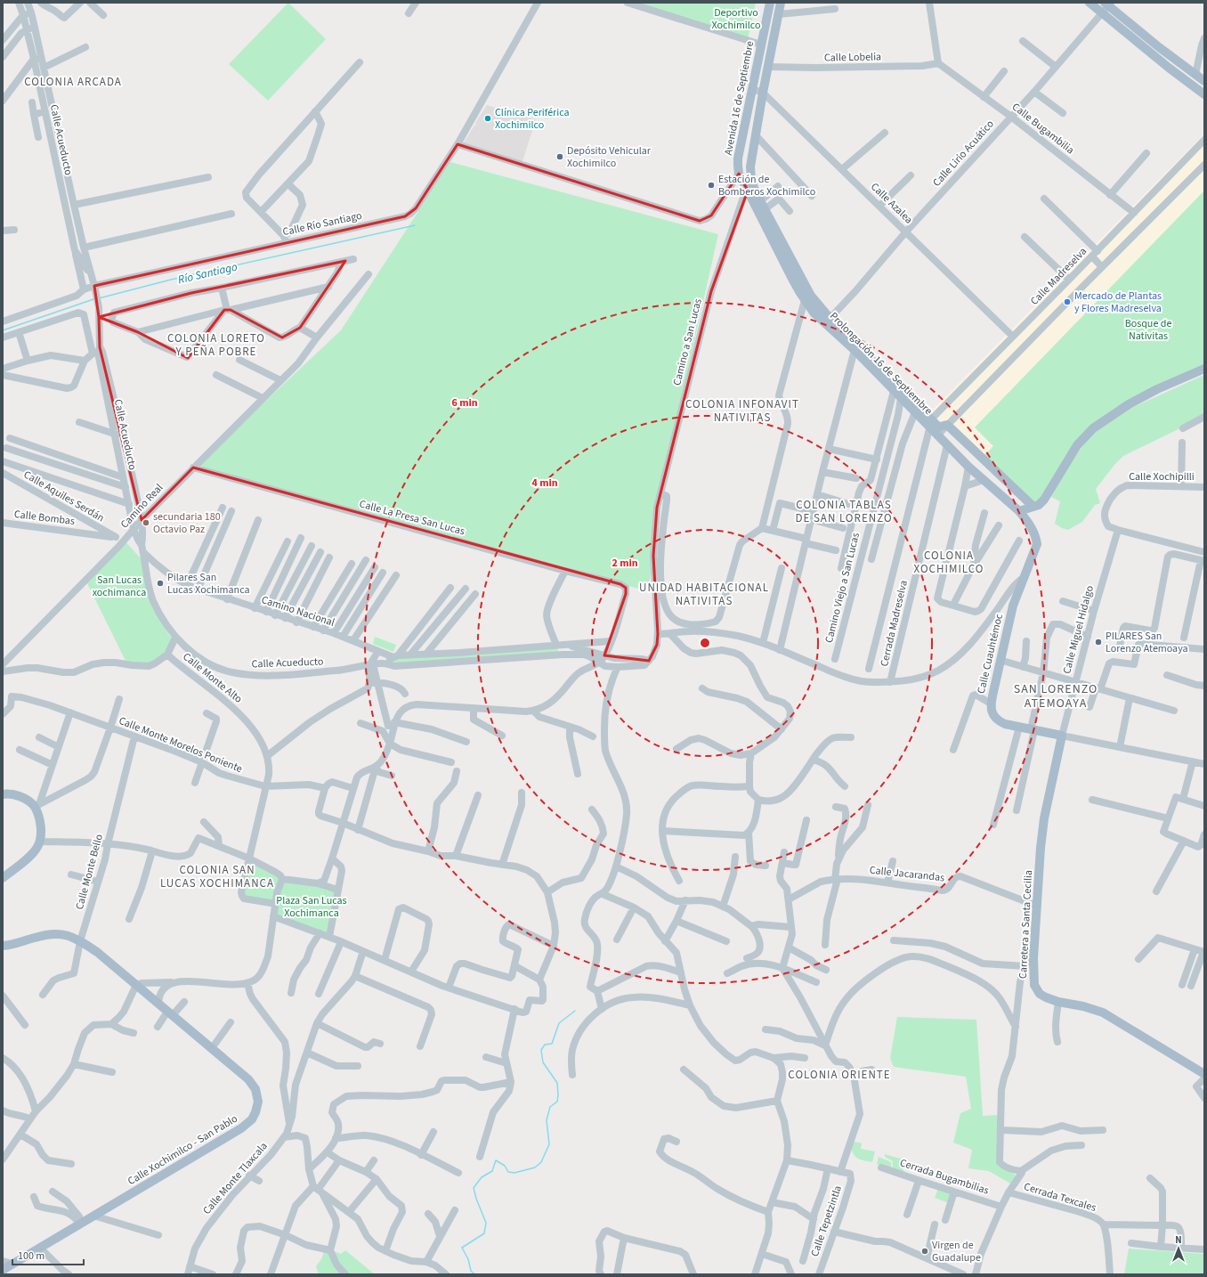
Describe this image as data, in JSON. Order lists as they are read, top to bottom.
{
  "streets": {
    "main road": [
      "Avenida 16 de Septiembre",
      "Prolongación 16 de Septiembre",
      "Calle Cuauhtémoc",
      "Carretera a Santa Cecilia",
      "Calle Xochimilco - San Pablo"
    ],
    "street": [
      "Calle Lobelia",
      "Calle Bugambilia",
      "Calle Acueducto",
      "Calle Lirio Acuático",
      "Calle Azalea",
      "Calle Río Santiago",
      "Calle Madreselva",
      "Camino a San Lucas",
      "Calle Xochipilli",
      "Calle Aquiles Serdán",
      "Camino Real",
      "Calle Bombas",
      "Calle La Presa San Lucas",
      "Camino Viejo a San Lucas",
      "Camino Nacional",
      "Cerrada Madreselva",
      "Calle Miguel Hidalgo",
      "Calle Monte Alto",
      "Calle Monte Morelos Poniente",
      "Calle Monte Bello",
      "Calle Jacarandas",
      "Cerrada Bugambilias",
      "Calle Monte Tlaxcala",
      "Cerrada Texcales",
      "Calle Tepetzintla"
    ]
  },
  "crossings": [
    ["Calle Lobelia", "Calle Bugambilia"],
    ["Avenida 16 de Septiembre", "Calle Azalea"],
    ["Avenida 16 de Septiembre", "Camino a San Lucas"],
    ["Avenida 16 de Septiembre", "Prolongación 16 de Septiembre"],
    ["Calle Bugambilia", "Calle Lirio Acuático"],
    ["Calle Bugambilia", "Calle Madreselva"],
    ["Calle Acueducto", "Calle Río Santiago"],
    ["Calle Acueducto", "Camino a San Lucas"],
    ["Calle Acueducto", "Camino Real"],
    ["Calle Acueducto", "Calle La Presa San Lucas"],
    ["Calle Acueducto", "Camino Nacional"],
    ["Calle Acueducto", "Calle Monte Alto"],
    ["Calle Lirio Acuático", "Calle Azalea"],
    ["Calle Lirio Acuático", "Prolongación 16 de Septiembre"],
    ["Calle Azalea", "Calle Madreselva"],
    ["Calle Madreselva", "Prolongación 16 de Septiembre"],
    ["Camino a San Lucas", "Prolongación 16 de Septiembre"],
    ["Prolongación 16 de Septiembre", "Camino Viejo a San Lucas"],
    ["Prolongación 16 de Septiembre", "Cerrada Madreselva"],
    ["Prolongación 16 de Septiembre", "Calle Cuauhtémoc"],
    ["Calle Xochipilli", "Calle Miguel Hidalgo"],
    ["Calle Aquiles Serdán", "Calle Bombas"],
    ["Camino Real", "Calle Bombas"],
    ["Camino Real", "Calle La Presa San Lucas"],
    ["Calle Miguel Hidalgo", "Calle Cuauhtémoc"],
    ["Calle Miguel Hidalgo", "Carretera a Santa Cecilia"],
    ["Calle Cuauhtémoc", "Carretera a Santa Cecilia"],
    ["Calle Monte Alto", "Calle Monte Morelos Poniente"],
    ["Calle Monte Morelos Poniente", "Calle Monte Bello"],
    ["Calle Monte Bello", "Calle Xochimilco - San Pablo"],
    ["Calle Jacarandas", "Carretera a Santa Cecilia"]
  ],
  "districts": [
    "COLONIA ARCADA",
    "COLONIA LORETO Y PEÑA POBRE",
    "COLONIA INFONAVIT NATIVITAS",
    "COLONIA TABLAS DE SAN LORENZO",
    "COLONIA XOCHIMILCO",
    "UNIDAD HABITACIONAL NATIVITAS",
    "SAN LORENZO ATEMOAYA",
    "COLONIA SAN LUCAS XOCHIMANCA",
    "COLONIA ORIENTE"
  ],
  "water": ["Río Santiago"],
  "parks": [
    "Deportivo Xochimilco",
    "Bosque de Nativitas",
    "San Lucas xochimanca",
    "Plaza San Lucas Xochimanca"
  ],
  "places": [
    "Clínica Periférica Xochimilco",
    "Depósito Vehicular Xochimilco",
    "Estación de Bomberos Xochimilco",
    "Mercado de Plantas y Flores Madreselva",
    "secundaria 180 Octavio Paz",
    "Pilares San Lucas Xochimanca",
    "PILARES San Lorenzo Atemoaya",
    "Virgen de Guadalupe"
  ],
  "scale_bar": "100 m",
  "north": "top",
  "rings": ["6 min", "4 min", "2 min"]
}
